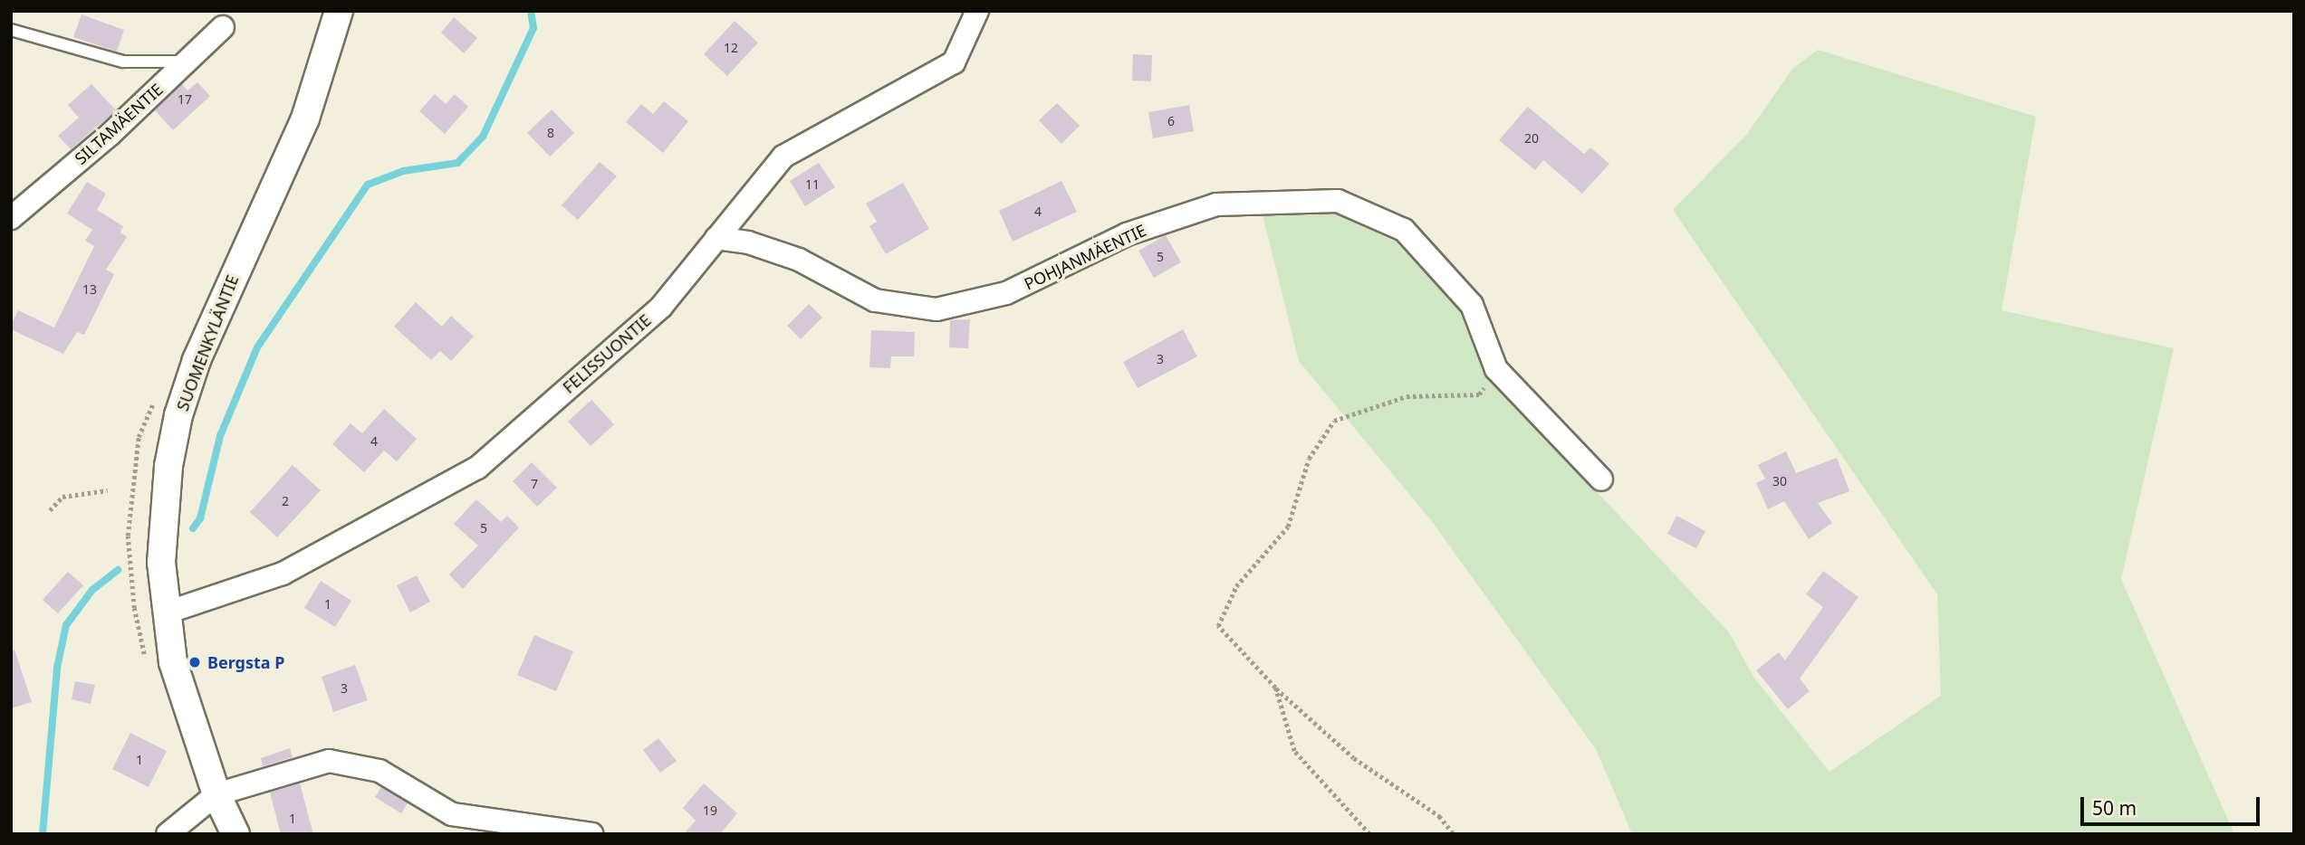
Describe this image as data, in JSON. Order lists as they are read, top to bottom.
{
  "streets": {
    "street": [
      "SILTAMÄENTIE",
      "POHJANMÄENTIE",
      "SUOMENKYLÄNTIE",
      "FELISSUONTIE"
    ]
  },
  "crossings": [
    ["POHJANMÄENTIE", "FELISSUONTIE"],
    ["SUOMENKYLÄNTIE", "FELISSUONTIE"]
  ],
  "places": ["Bergsta P"],
  "house_numbers": [
    "12",
    "17",
    "6",
    "8",
    "20",
    "11",
    "4",
    "5",
    "13",
    "3",
    "4",
    "30",
    "7",
    "2",
    "5",
    "1",
    "3",
    "1",
    "19",
    "1"
  ],
  "scale_bar": "50 m"
}
